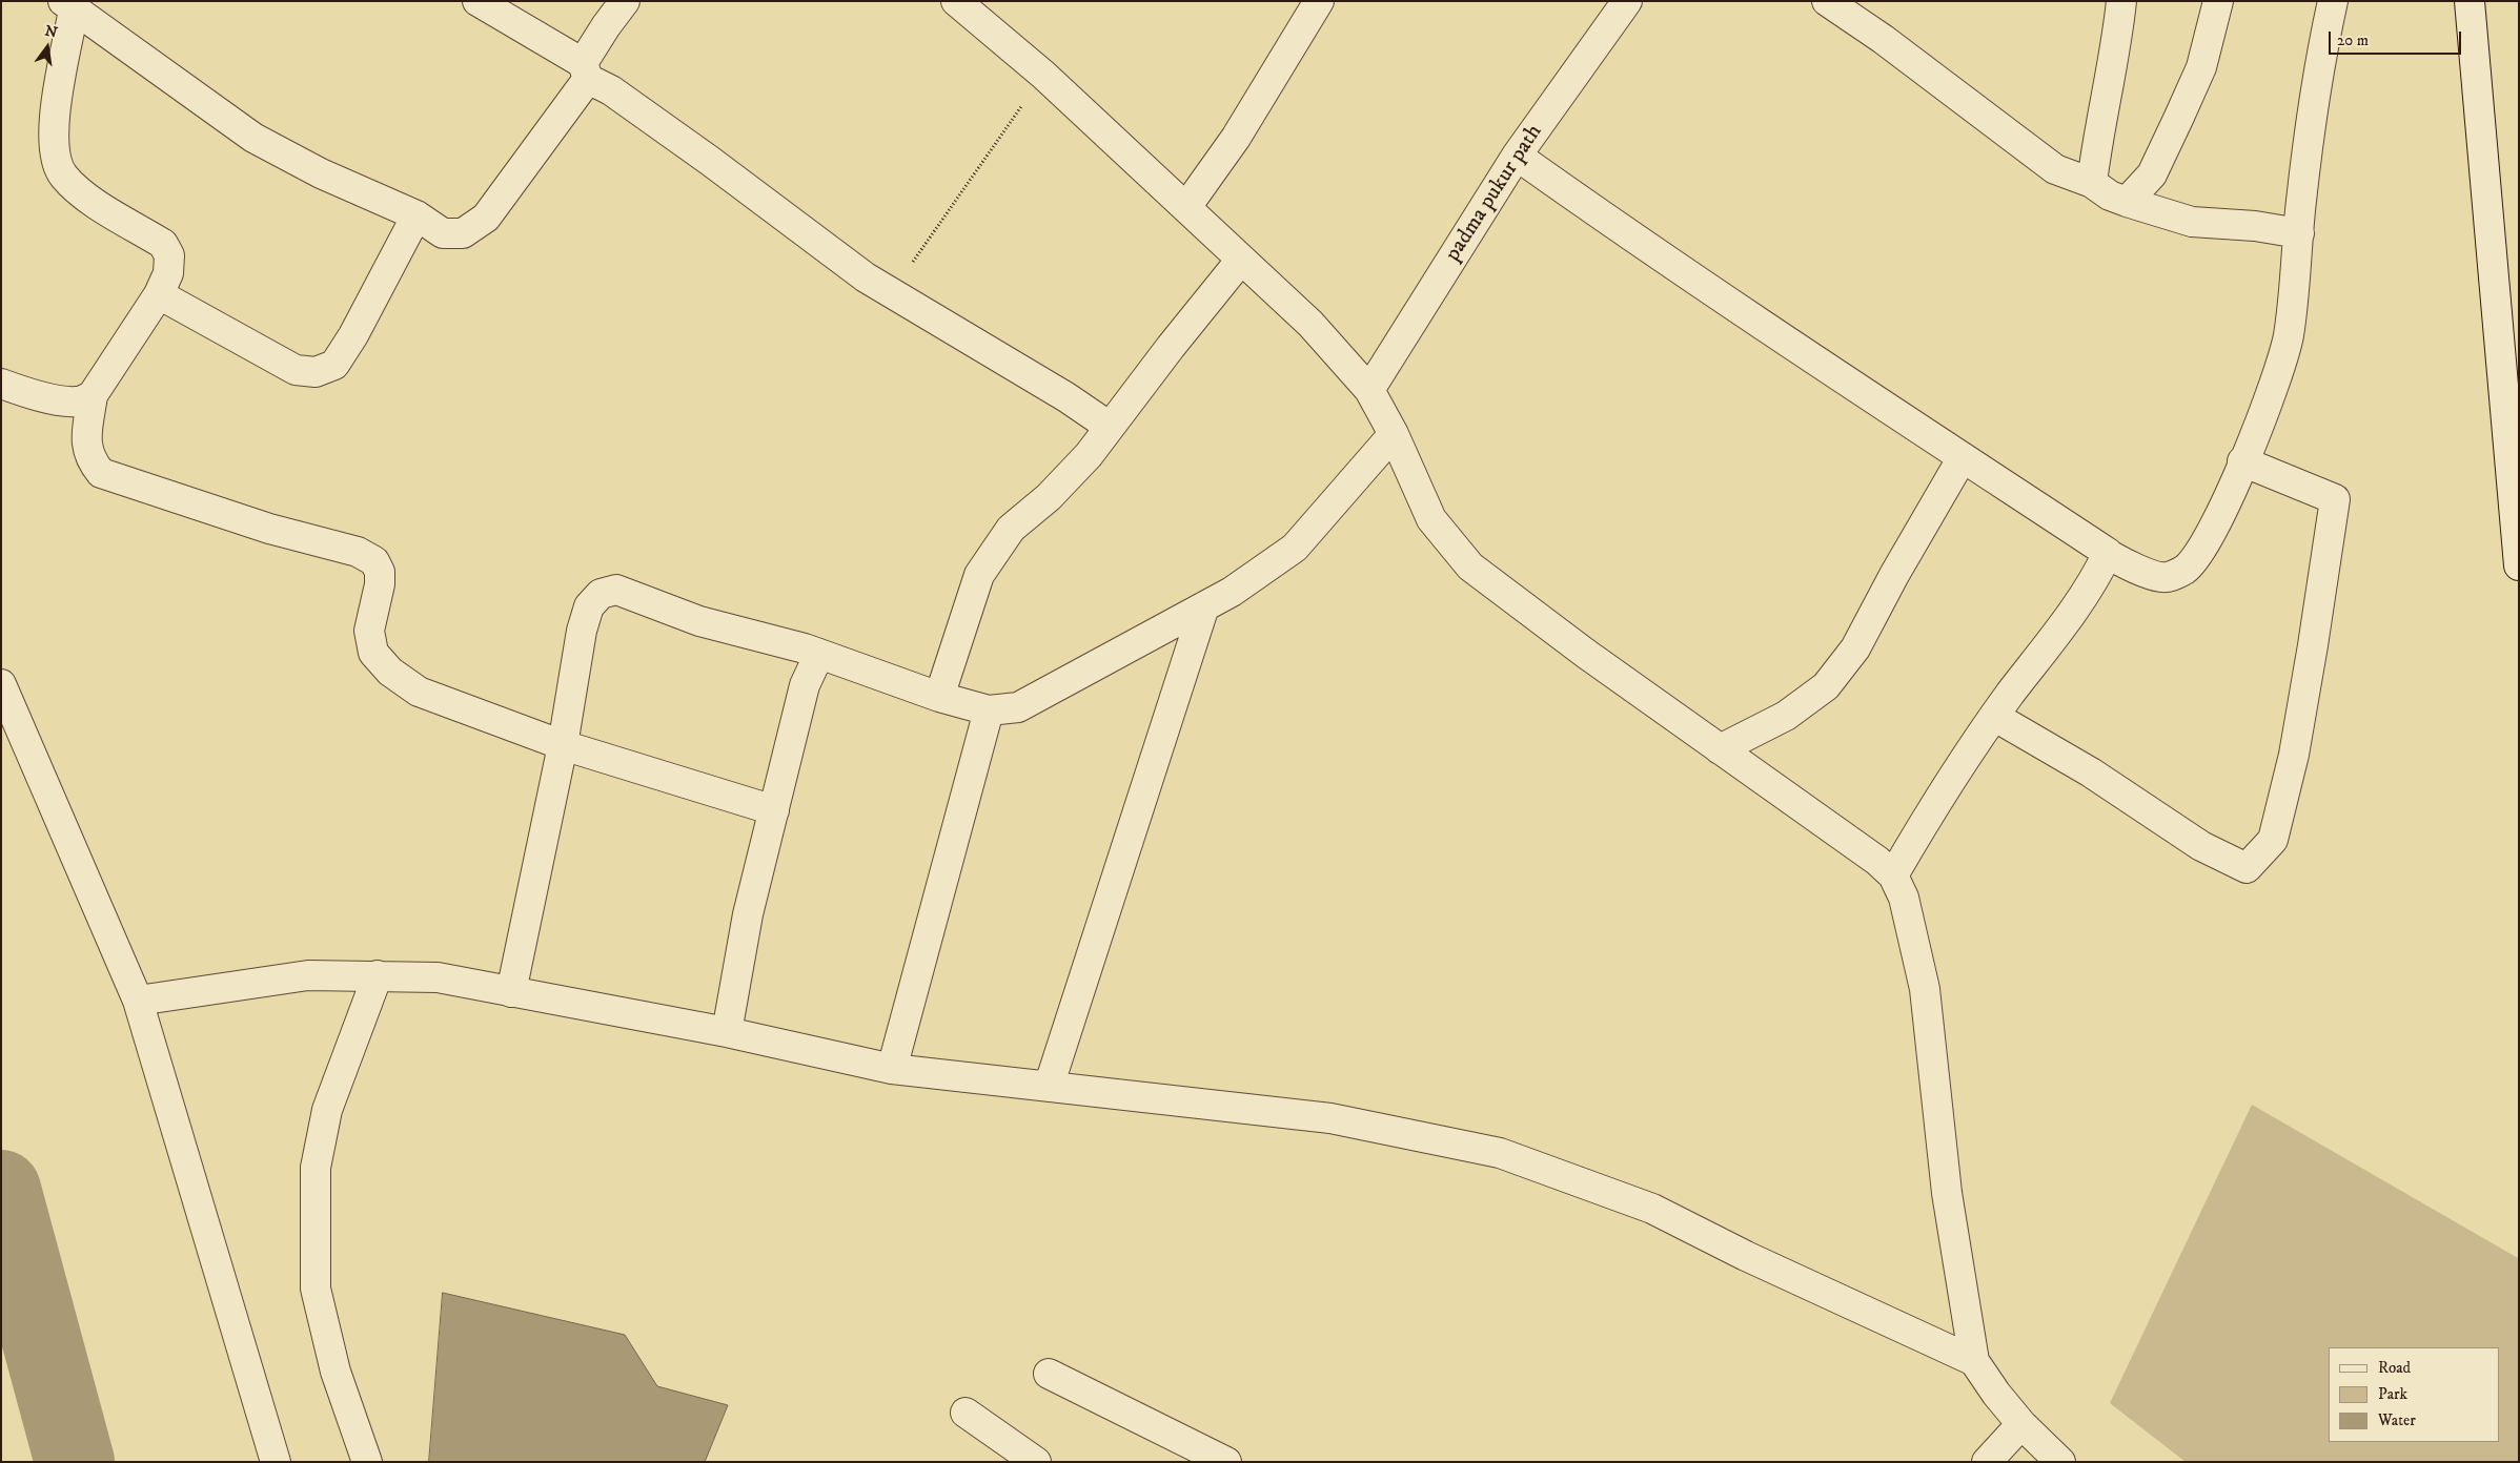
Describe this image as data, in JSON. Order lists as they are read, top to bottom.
{
  "streets": {
    "street": ["padma pukur path"]
  },
  "legend": ["Road", "Park", "Water"],
  "scale_bar": "20 m",
  "north": "top"
}
